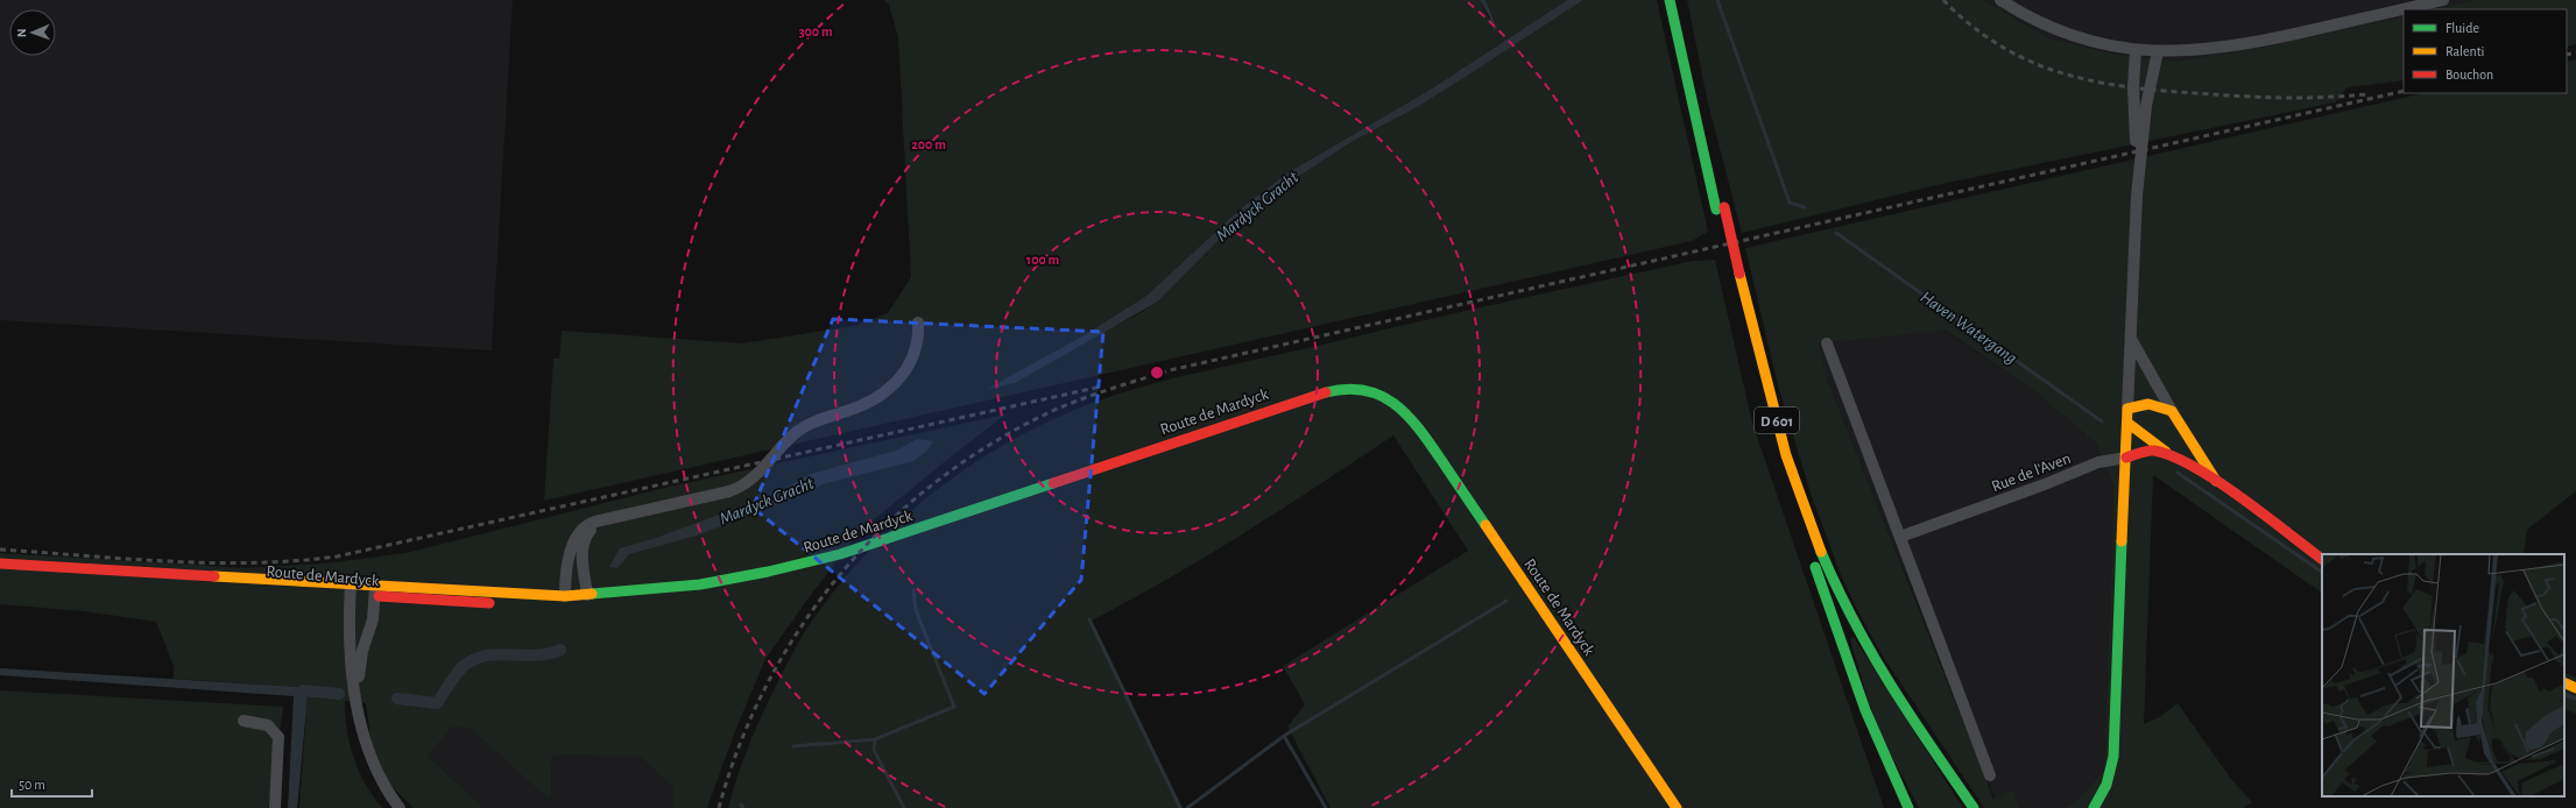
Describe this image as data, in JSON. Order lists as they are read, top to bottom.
{
  "streets": {
    "main road": ["Route de Mardyck", "D 601", "Rue de l'Aven"]
  },
  "water": ["Mardyck Gracht", "Haven Watergang"],
  "legend": ["Fluide", "Ralenti", "Bouchon"],
  "scale_bar": "50 m",
  "north": "left",
  "rings": ["300 m", "200 m", "100 m"]
}
